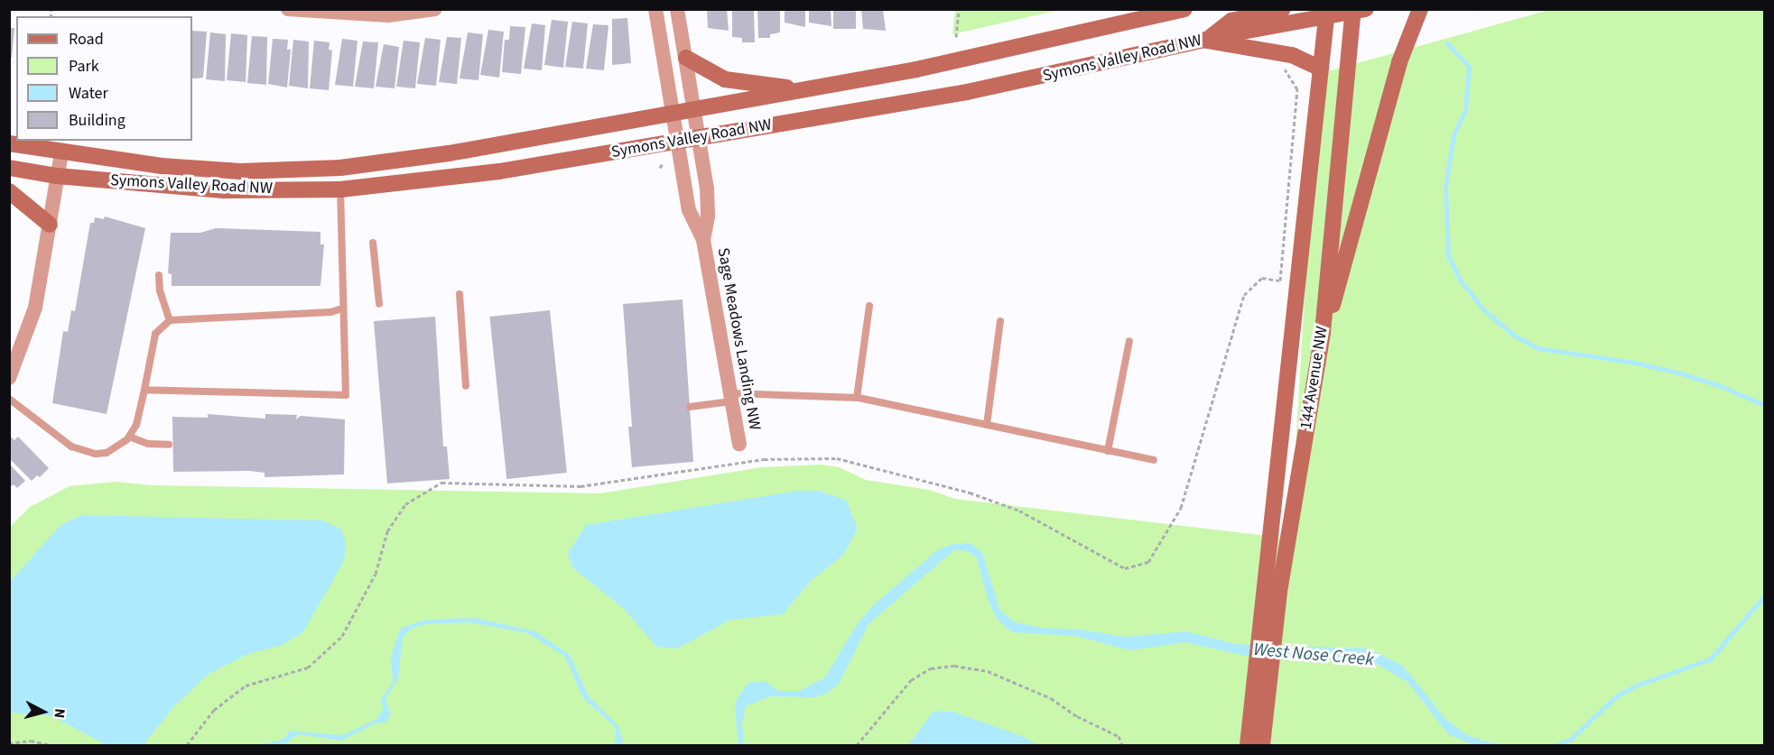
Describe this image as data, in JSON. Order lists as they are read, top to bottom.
{
  "streets": {
    "main road": ["Symons Valley Road NW", "144 Avenue NW"],
    "street": ["Sage Meadows Landing NW"]
  },
  "crossings": [
    ["Symons Valley Road NW", "Sage Meadows Landing NW"],
    ["Symons Valley Road NW", "144 Avenue NW"]
  ],
  "water": ["West Nose Creek"],
  "legend": [
    "Road",
    "Park",
    "Water",
    "Building"
  ],
  "north": "right"
}
